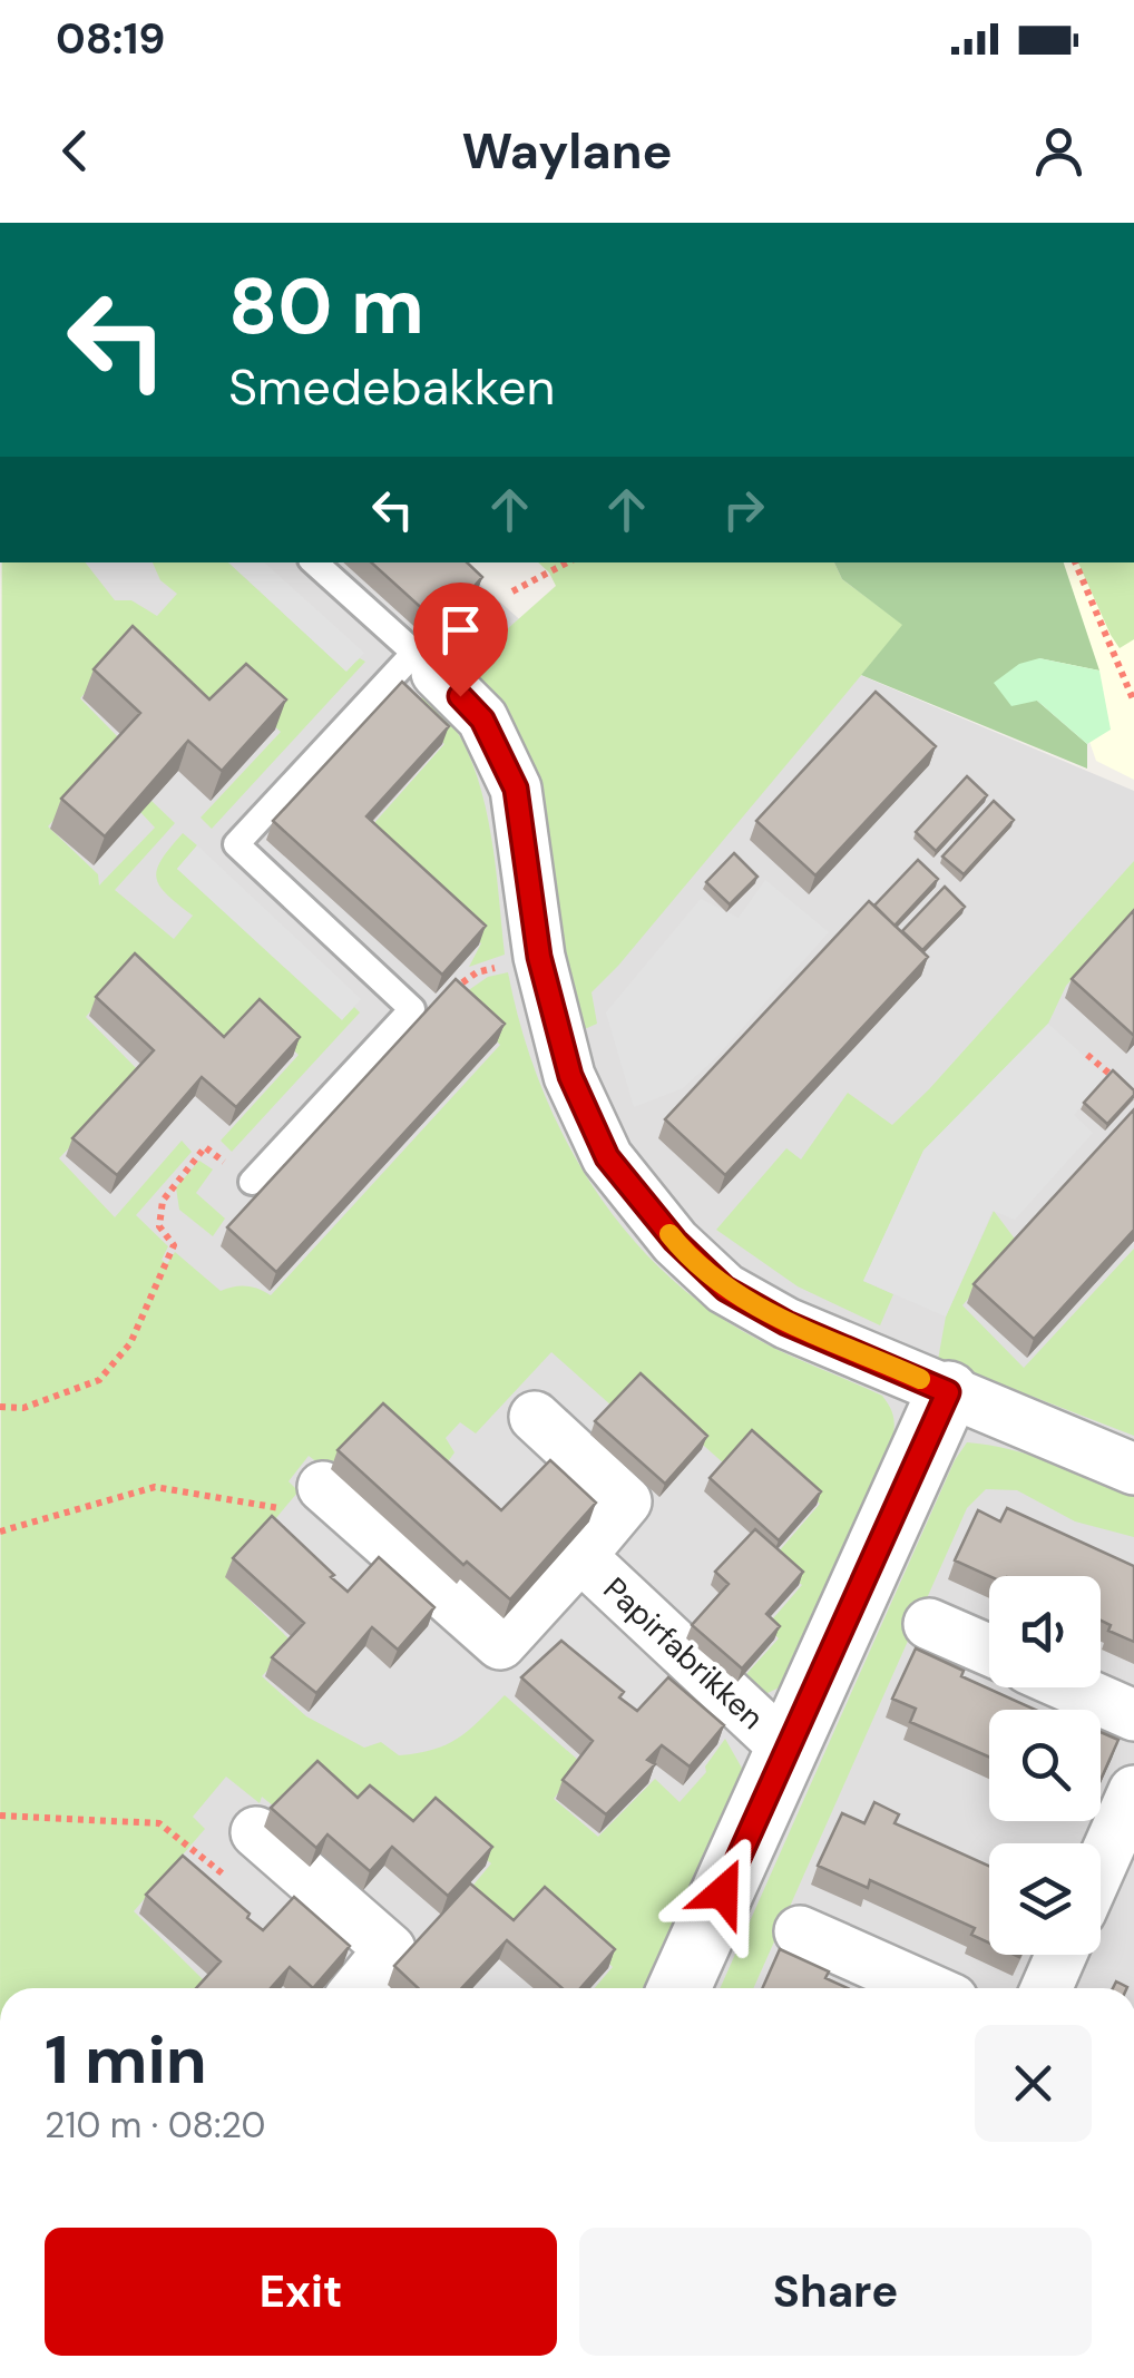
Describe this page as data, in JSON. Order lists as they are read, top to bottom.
{
  "streets": {
    "street": ["Papirfabrikken"]
  },
  "page": {
    "status": "08:19",
    "header": "Waylane",
    "turn": ["80 m", "Smedebakken"],
    "heading": ["1 min", "210 m · 08:20"],
    "buttons": ["Exit", "Share"]
  }
}
